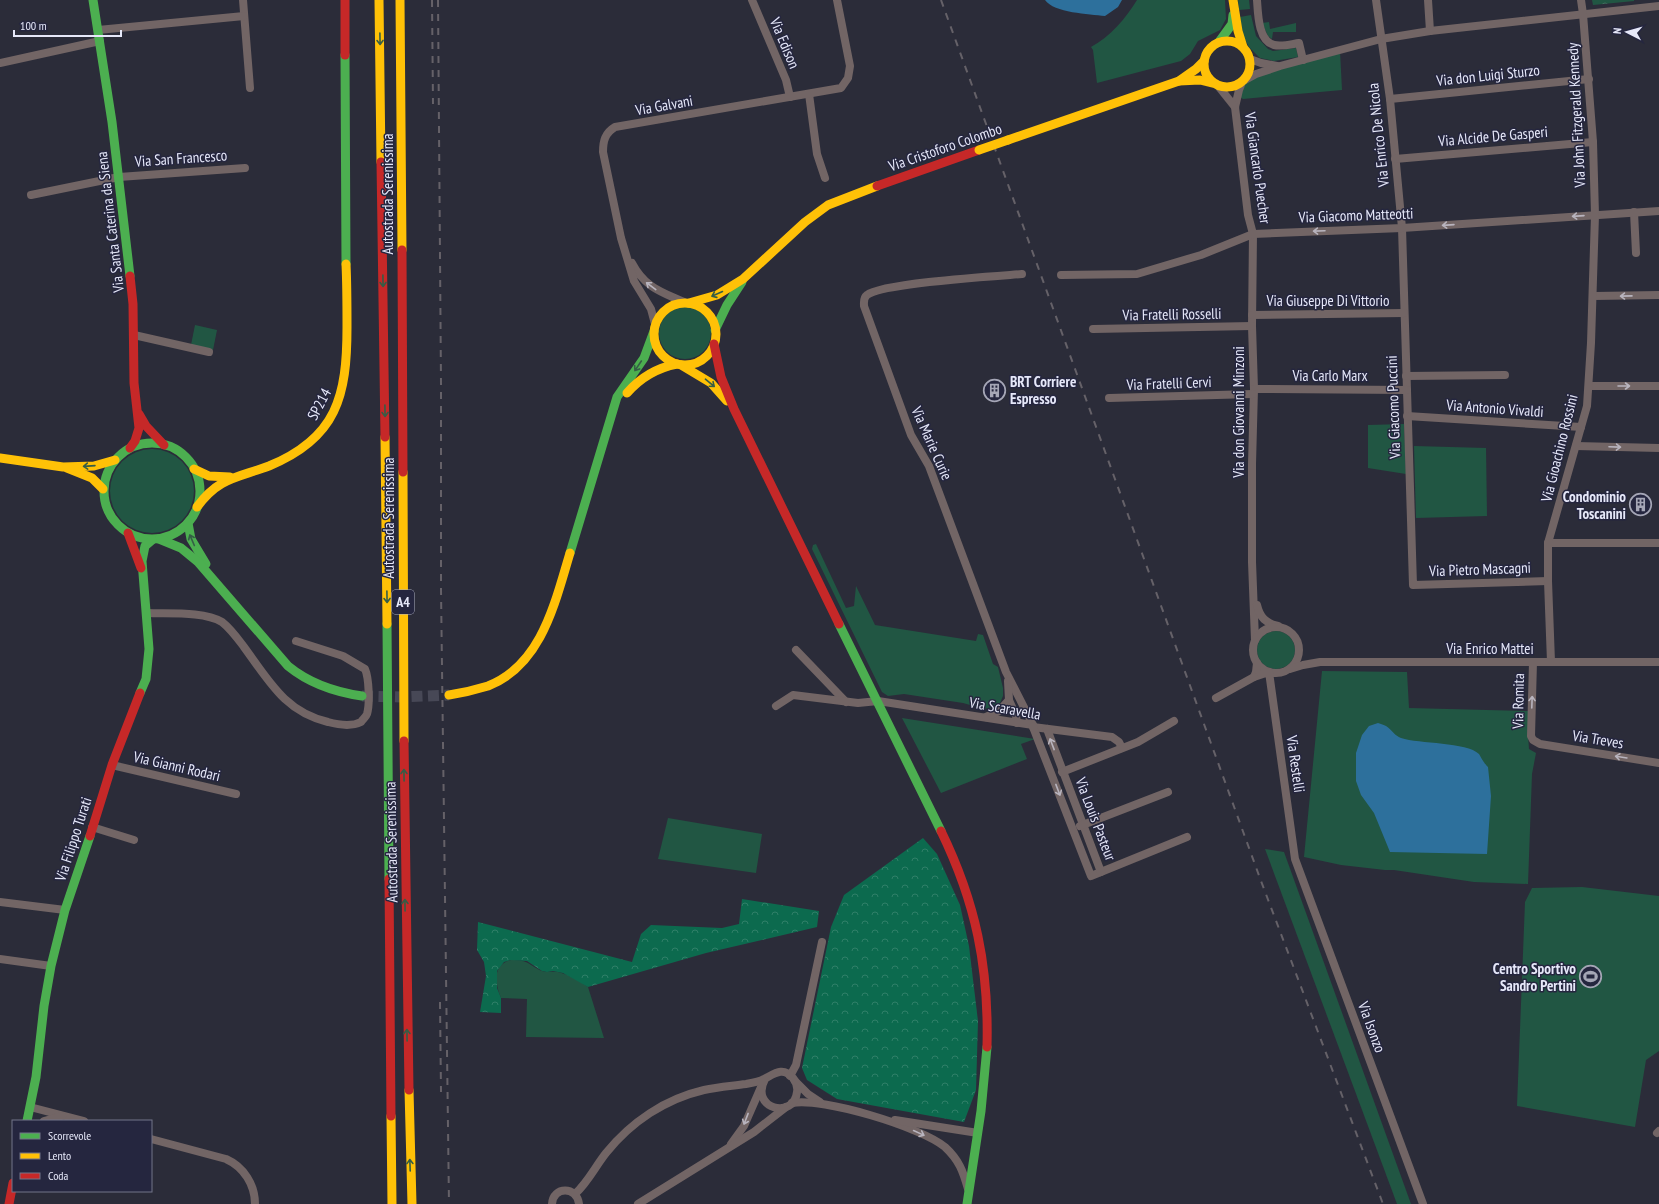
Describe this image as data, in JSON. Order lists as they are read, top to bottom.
{
  "streets": {
    "main road": [
      "Via Cristoforo Colombo",
      "Autostrada Serenissima",
      "Via Santa Caterina da Siena",
      "SP214",
      "A4",
      "Via Filippo Turati"
    ],
    "street": [
      "Via Edison",
      "Via don Luigi Sturzo",
      "Via Galvani",
      "Via John Fitzgerald Kennedy",
      "Via Enrico De Nicola",
      "Via Alcide De Gasperi",
      "Via San Francesco",
      "Via Giancarlo Puecher",
      "Via Giacomo Matteotti",
      "Via Giuseppe Di Vittorio",
      "Via Fratelli Rosselli",
      "Via Carlo Marx",
      "Via Fratelli Cervi",
      "Via Giacomo Puccini",
      "Via Antonio Vivaldi",
      "Via don Giovanni Minzoni",
      "Via Marie Curie",
      "Via Gioachino Rossini",
      "Via Pietro Mascagni",
      "Via Enrico Mattei",
      "Via Romita",
      "Via Scaravella",
      "Via Treves",
      "Via Restelli",
      "Via Gianni Rodari",
      "Via Louis Pasteur",
      "Via Isonzo"
    ]
  },
  "crossings": [
    ["Via Edison", "Via Galvani"],
    ["Via don Luigi Sturzo", "Via John Fitzgerald Kennedy"],
    ["Via don Luigi Sturzo", "Via Enrico De Nicola"],
    ["Via Galvani", "Via Cristoforo Colombo"],
    ["Via John Fitzgerald Kennedy", "Via Alcide De Gasperi"],
    ["Via John Fitzgerald Kennedy", "Via Giacomo Matteotti"],
    ["Via John Fitzgerald Kennedy", "Via Gioachino Rossini"],
    ["Via Enrico De Nicola", "Via Alcide De Gasperi"],
    ["Via Enrico De Nicola", "Via Giacomo Matteotti"],
    ["Via Enrico De Nicola", "Via Giacomo Puccini"],
    ["Via Cristoforo Colombo", "Via Giancarlo Puecher"],
    ["Via San Francesco", "Via Santa Caterina da Siena"],
    ["Via Giancarlo Puecher", "Via Giacomo Matteotti"],
    ["Via Giancarlo Puecher", "Via don Giovanni Minzoni"],
    ["Via Giacomo Matteotti", "Via Giacomo Puccini"],
    ["Via Giacomo Matteotti", "Via don Giovanni Minzoni"],
    ["Via Giacomo Matteotti", "Via Gioachino Rossini"],
    ["Via Santa Caterina da Siena", "SP214"],
    ["Via Santa Caterina da Siena", "Via Filippo Turati"],
    ["Via Giuseppe Di Vittorio", "Via Giacomo Puccini"],
    ["Via Giuseppe Di Vittorio", "Via don Giovanni Minzoni"],
    ["Via Fratelli Rosselli", "Via don Giovanni Minzoni"],
    ["Via Carlo Marx", "Via Fratelli Cervi"],
    ["Via Carlo Marx", "Via Giacomo Puccini"],
    ["Via Carlo Marx", "Via don Giovanni Minzoni"],
    ["Via Fratelli Cervi", "Via don Giovanni Minzoni"],
    ["SP214", "Via Filippo Turati"],
    ["Via Giacomo Puccini", "Via Antonio Vivaldi"],
    ["Via Giacomo Puccini", "Via Pietro Mascagni"],
    ["Via Antonio Vivaldi", "Via Gioachino Rossini"],
    ["Via don Giovanni Minzoni", "Via Enrico Mattei"],
    ["Via don Giovanni Minzoni", "Via Restelli"],
    ["Via Marie Curie", "Via Scaravella"],
    ["Via Marie Curie", "Via Louis Pasteur"],
    ["Via Gioachino Rossini", "Via Pietro Mascagni"],
    ["Via Gioachino Rossini", "Via Enrico Mattei"],
    ["Via Enrico Mattei", "Via Romita"],
    ["Via Enrico Mattei", "Via Restelli"],
    ["Via Romita", "Via Treves"],
    ["Via Scaravella", "Via Louis Pasteur"],
    ["Via Restelli", "Via Isonzo"],
    ["Via Gianni Rodari", "Via Filippo Turati"]
  ],
  "one_way": ["Via Giacomo Matteotti", "Via Romita", "Via Treves"],
  "places": {
    "building": ["BRT Corriere Espresso", "Condominio Toscanini"],
    "sports": ["Centro Sportivo Sandro Pertini"]
  },
  "legend": ["Scorrevole", "Lento", "Coda"],
  "scale_bar": "100 m",
  "north": "left"
}
